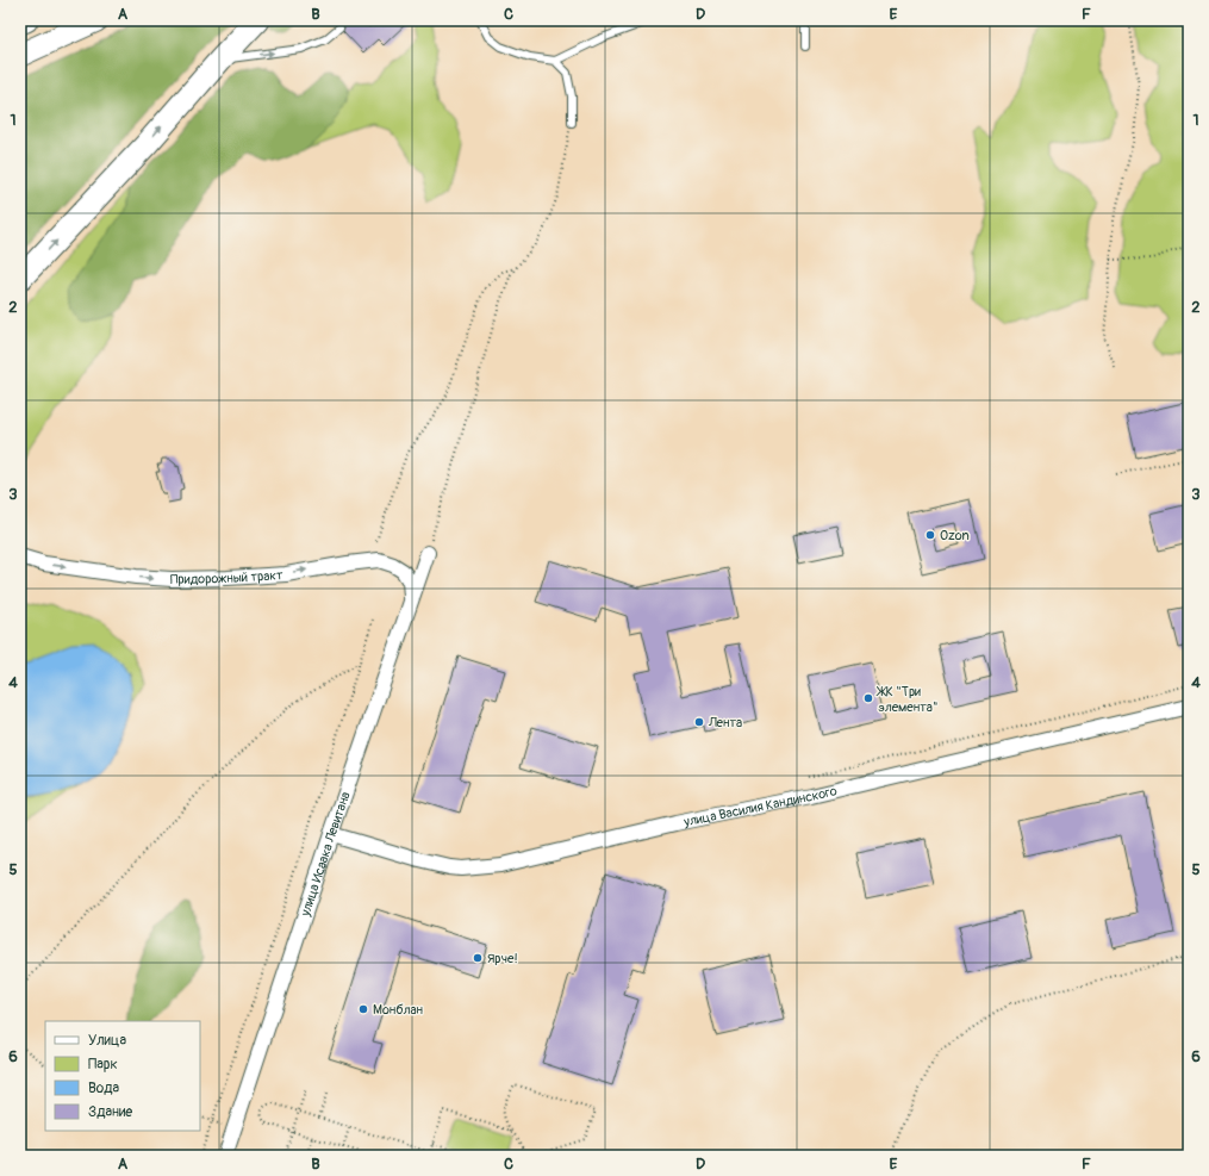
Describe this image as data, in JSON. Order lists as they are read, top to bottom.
{
  "streets": {
    "street": ["Придорожный тракт", "улица Василия Кандинского", "улица Исаака Левитана"]
  },
  "crossings": [
    ["Придорожный тракт", "улица Исаака Левитана"],
    ["улица Василия Кандинского", "улица Исаака Левитана"]
  ],
  "one_way": ["Придорожный тракт"],
  "places": [
    "Ozon",
    "ЖК \"Три элемента\"",
    "Лента",
    "Ярче!",
    "Монблан"
  ],
  "legend": [
    "Улица",
    "Парк",
    "Вода",
    "Здание"
  ],
  "grid": {
    "columns": [
      "A",
      "B",
      "C",
      "D",
      "E",
      "F"
    ],
    "rows": [
      "1",
      "2",
      "3",
      "4",
      "5",
      "6"
    ]
  }
}
